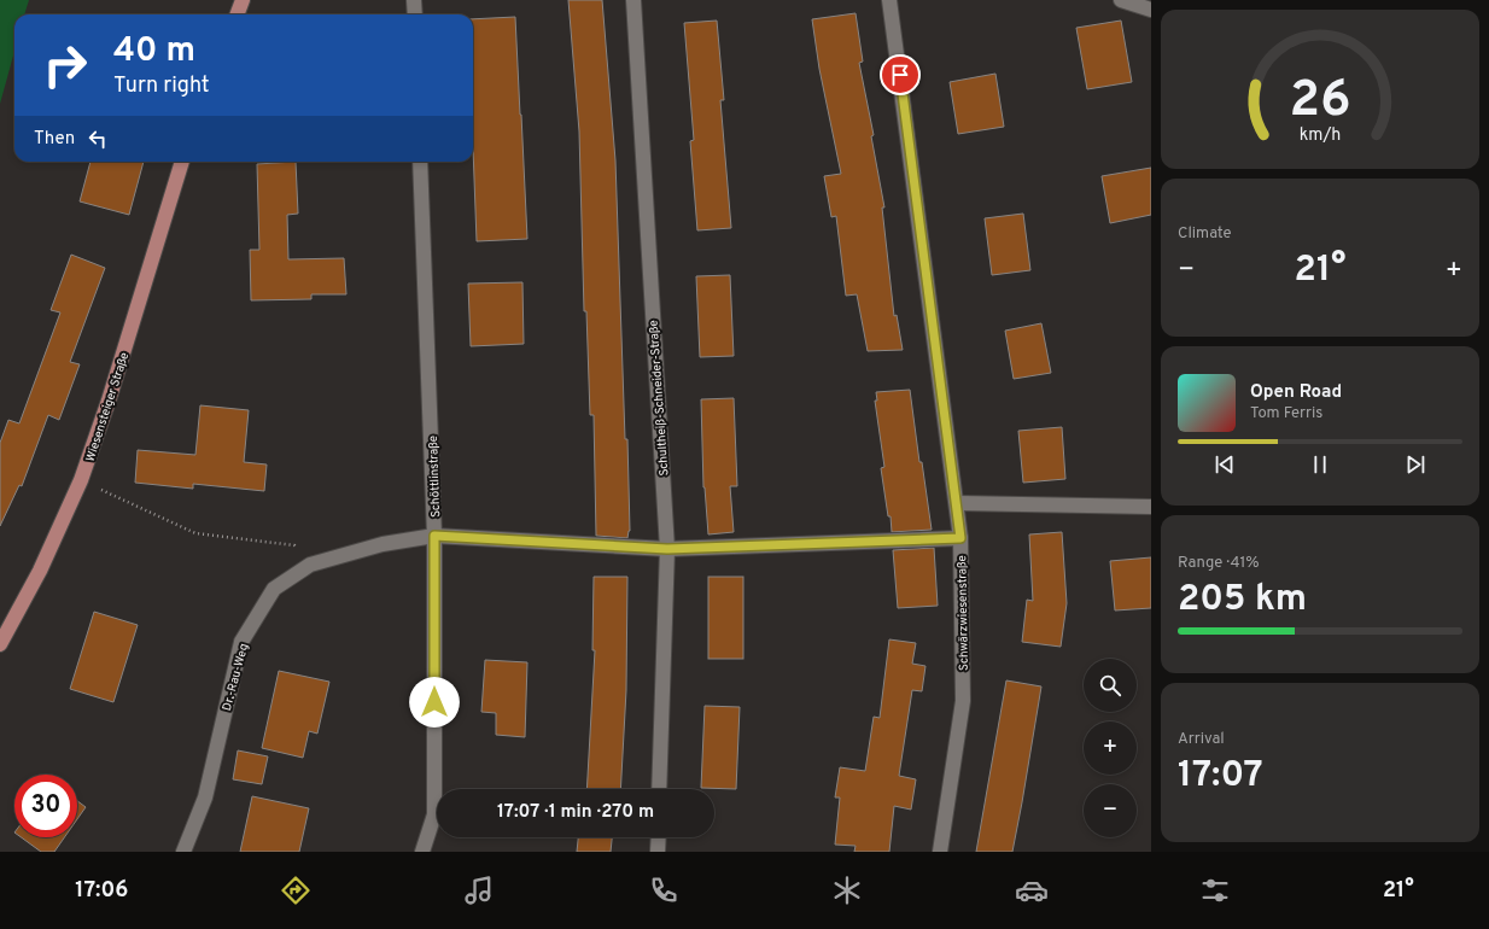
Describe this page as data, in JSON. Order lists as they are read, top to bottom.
{
  "streets": {
    "main road": ["Wiesensteiger Straße"],
    "street": [
      "Schultheiß-Schneider-Straße",
      "Schöttlinstraße",
      "Schwärzwiesenstraße",
      "Dr.-Rau-Weg"
    ]
  },
  "crossings": [
    ["Schultheiß-Schneider-Straße", "Dr.-Rau-Weg"],
    ["Schöttlinstraße", "Dr.-Rau-Weg"],
    ["Schwärzwiesenstraße", "Dr.-Rau-Weg"]
  ],
  "page": {
    "turn": ["40 m", "Turn right"],
    "then": "Then",
    "tile": [
      "Climate",
      ["Range · 41%", "205 km"],
      ["Arrival", "17:07"]
    ],
    "heat": ["−", "21°", "+"],
    "song": ["Open Road", "Tom Ferris"],
    "map_buttons": ["+", "−"],
    "limit": "30",
    "trip": "17:07 · 1 min · 270 m",
    "tabs": ["17:06", "21°"],
    "gauge": ["26", "km/h"]
  }
}
